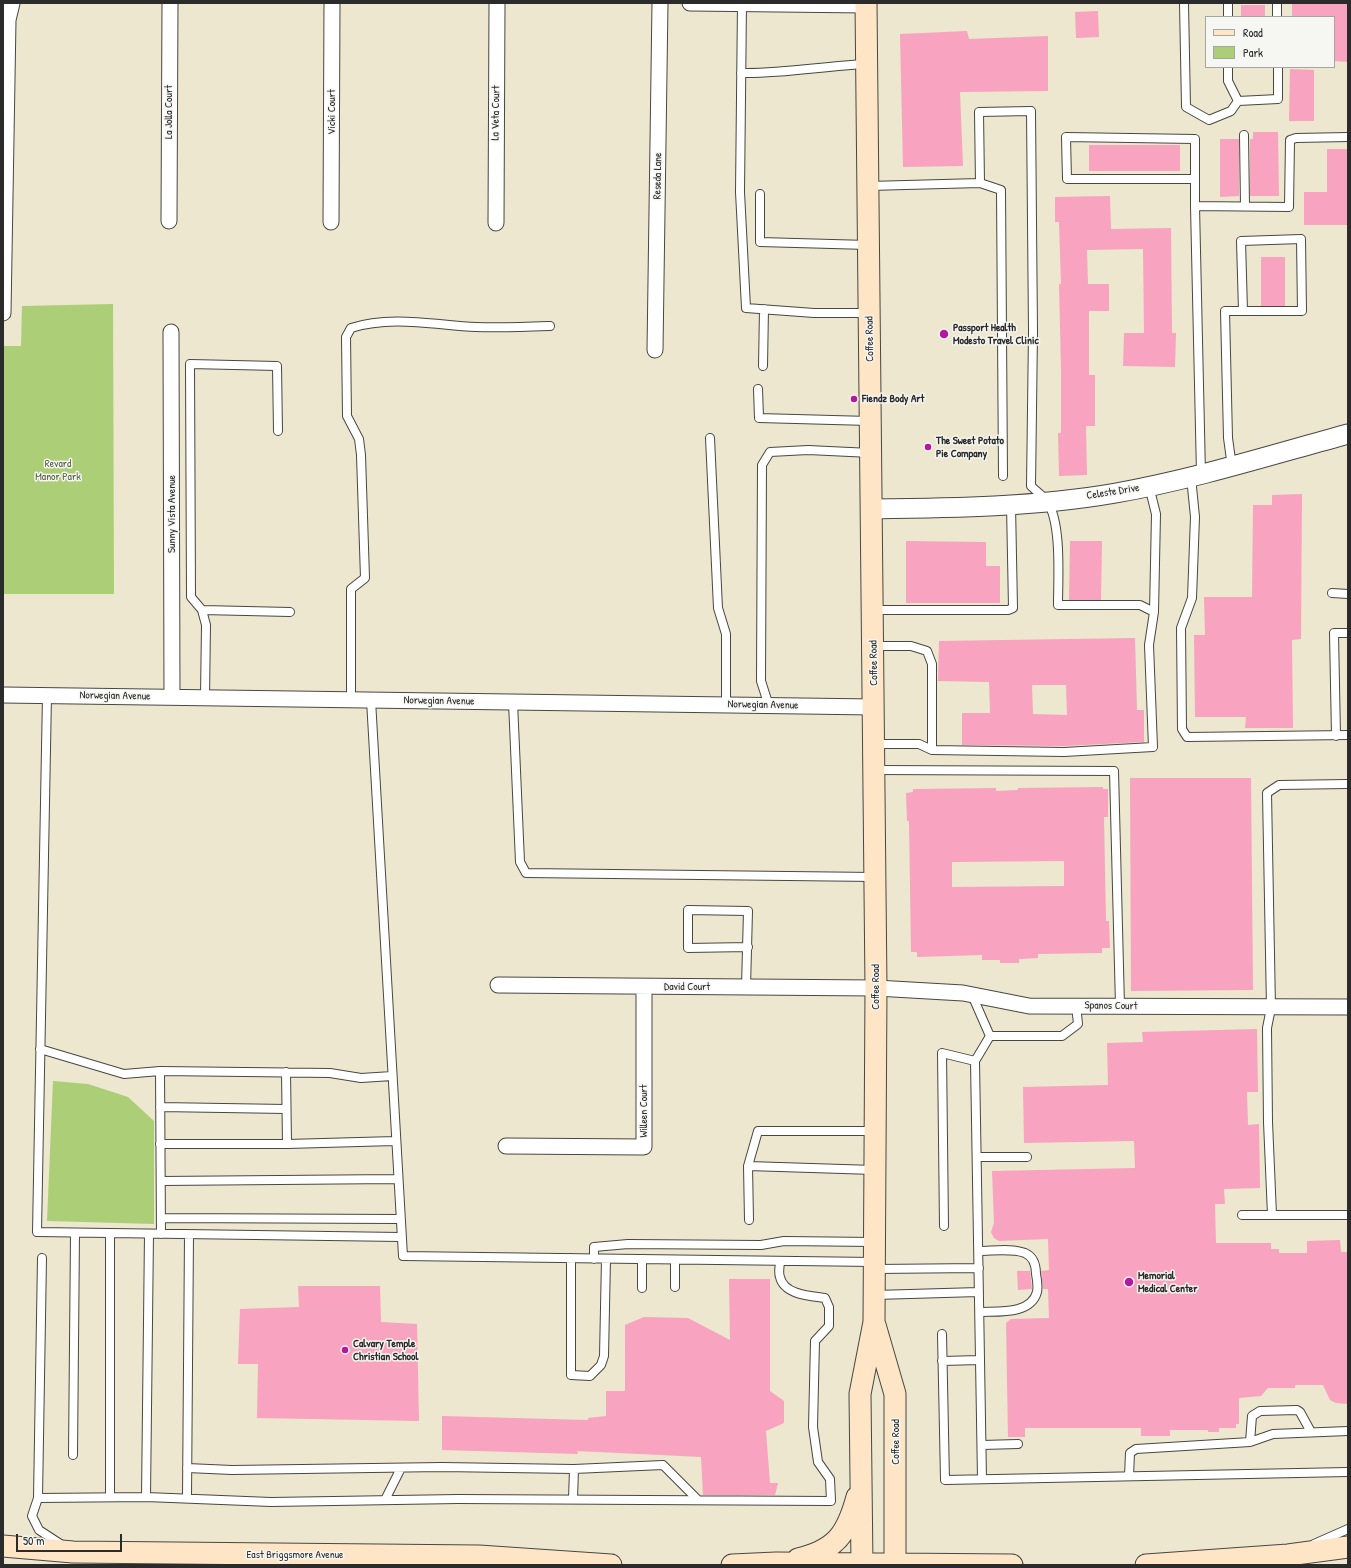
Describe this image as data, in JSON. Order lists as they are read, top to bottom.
{
  "streets": {
    "main road": ["Coffee Road", "East Briggsmore Avenue"],
    "street": [
      "La Jolla Court",
      "Vicki Court",
      "La Veta Court",
      "Reseda Lane",
      "Celeste Drive",
      "Sunny Vista Avenue",
      "Norwegian Avenue",
      "David Court",
      "Spanos Court",
      "Willeen Court"
    ]
  },
  "crossings": [
    ["Coffee Road", "Celeste Drive"],
    ["Coffee Road", "Norwegian Avenue"],
    ["Coffee Road", "David Court"],
    ["Coffee Road", "Spanos Court"],
    ["Sunny Vista Avenue", "Norwegian Avenue"],
    ["David Court", "Spanos Court"],
    ["David Court", "Willeen Court"]
  ],
  "parks": ["Revard Manor Park"],
  "places": [
    "Passport Health Modesto Travel Clinic",
    "Fiendz Body Art",
    "The Sweet Potato Pie Company",
    "Memorial Medical Center",
    "Calvary Temple Christian School"
  ],
  "legend": ["Road", "Park"],
  "scale_bar": "50 m"
}
